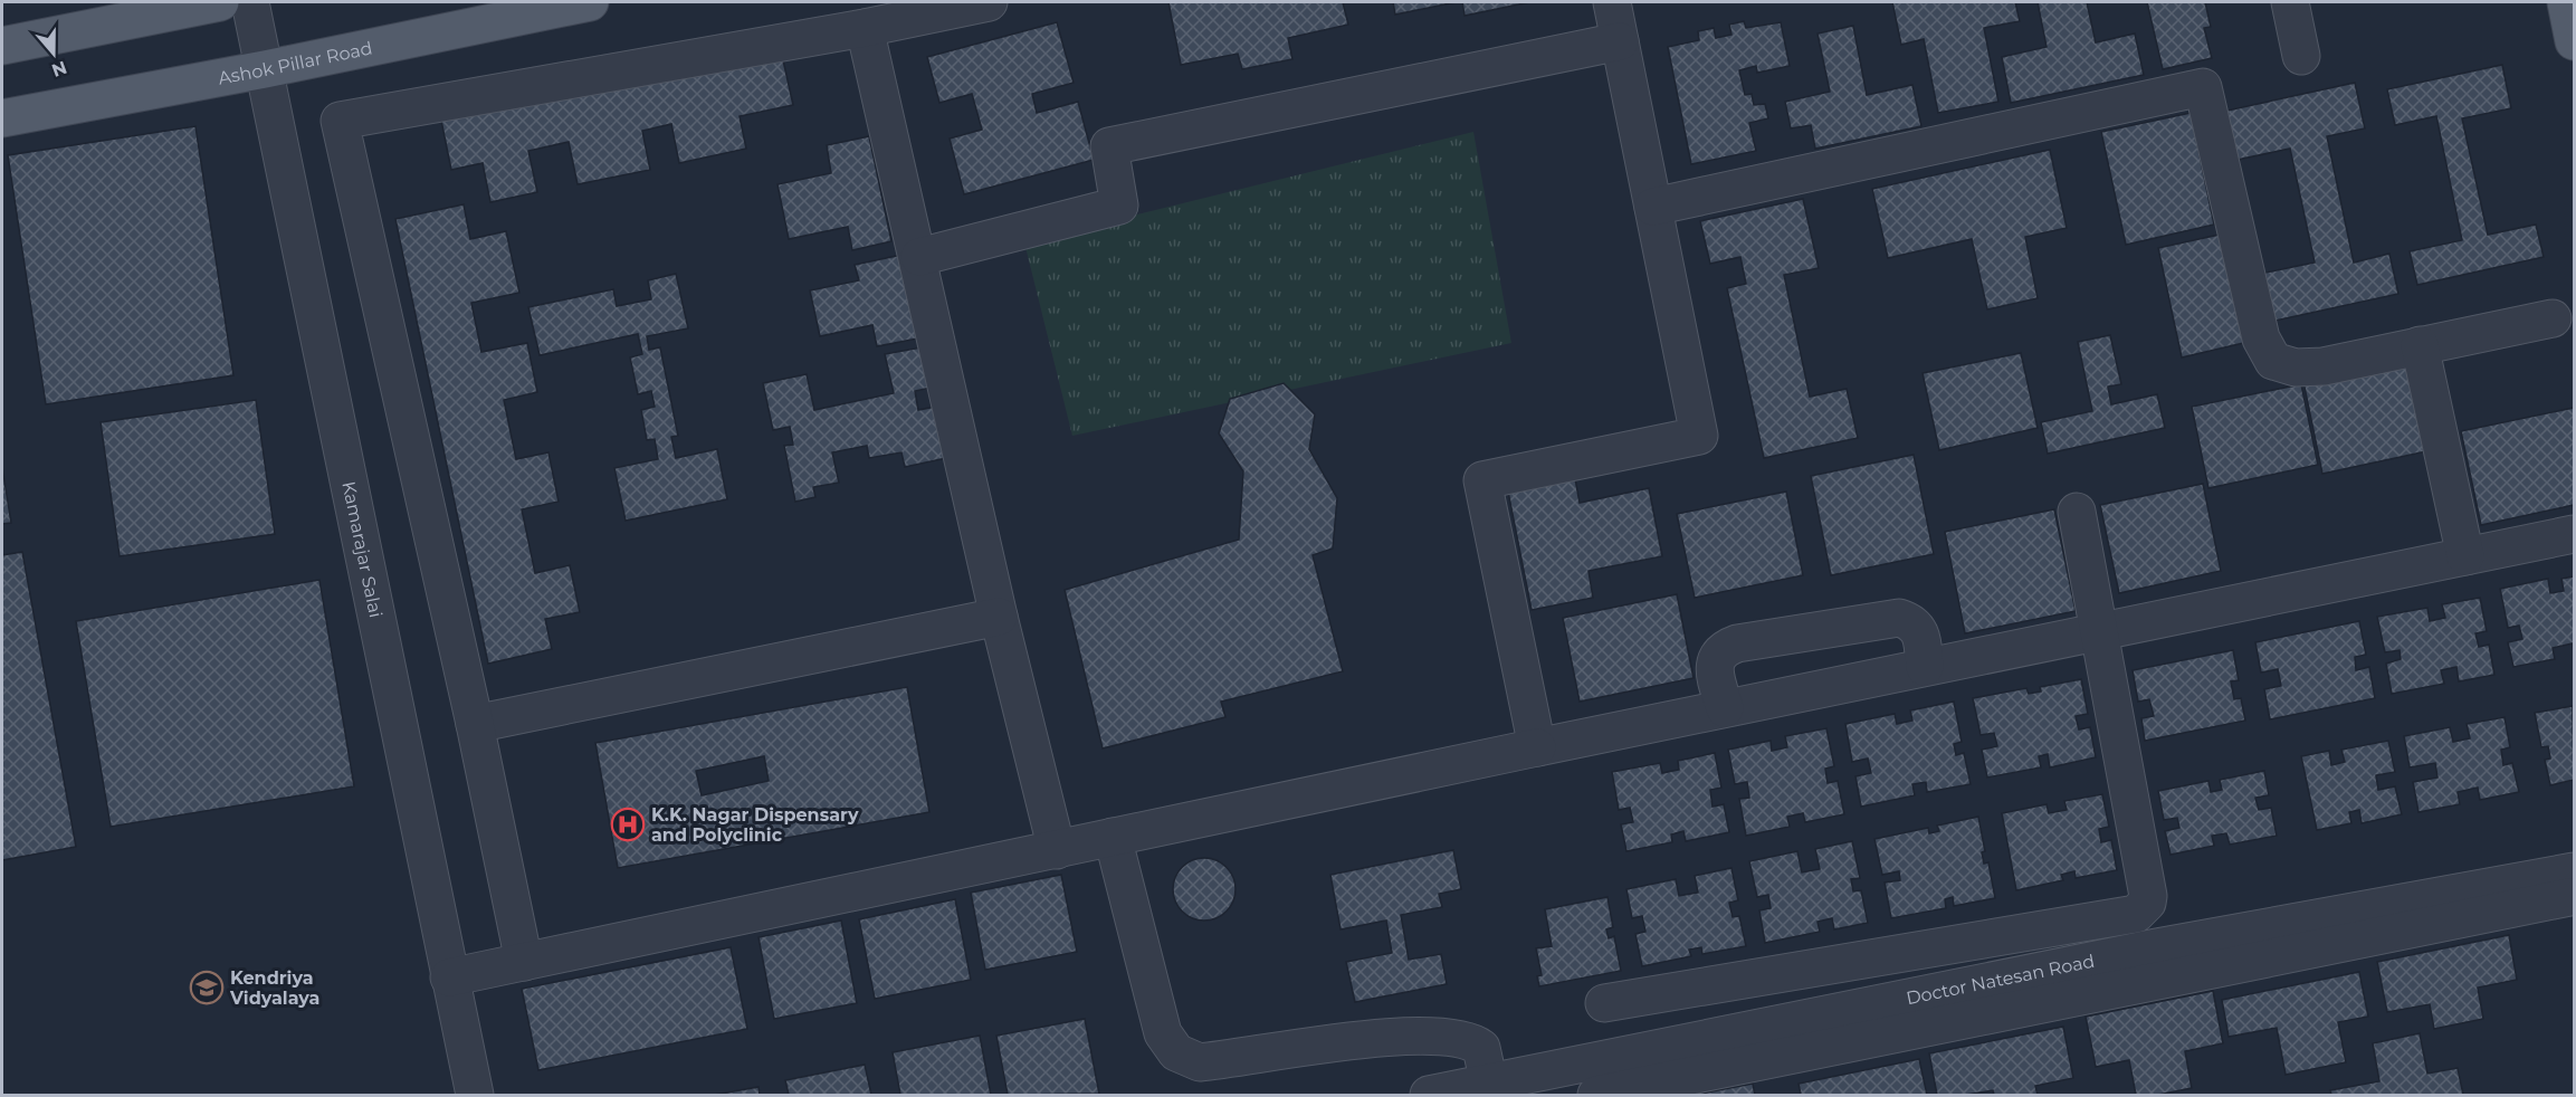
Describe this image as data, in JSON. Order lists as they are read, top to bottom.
{
  "streets": {
    "main road": ["Ashok Pillar Road"],
    "street": ["Kamarajar Salai", "Doctor Natesan Road"]
  },
  "crossings": [
    ["Ashok Pillar Road", "Kamarajar Salai"]
  ],
  "places": {
    "hospital": ["K.K. Nagar Dispensary and Polyclinic"],
    "school or university": ["Kendriya Vidyalaya"]
  },
  "north": "bottom"
}
